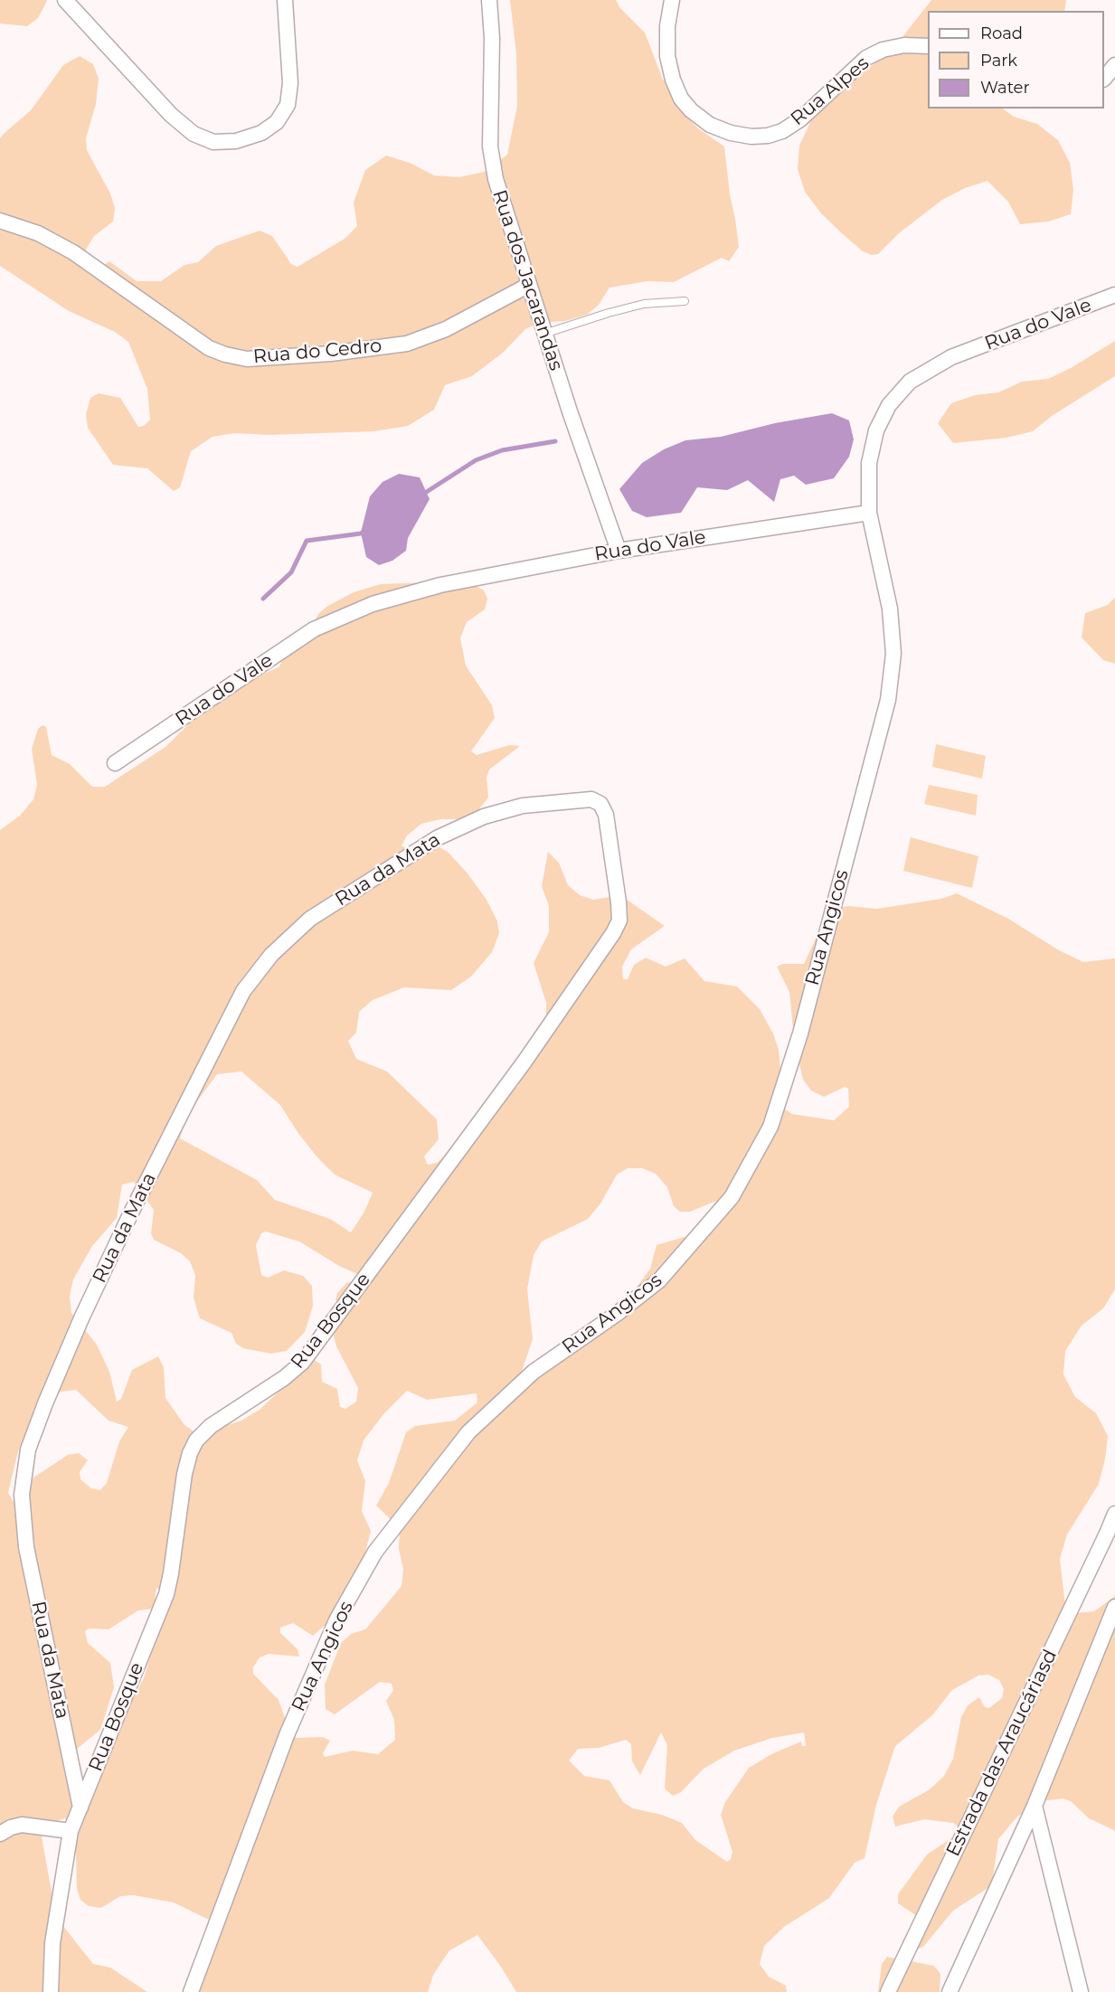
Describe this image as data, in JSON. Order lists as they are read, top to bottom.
{
  "streets": {
    "street": [
      "Rua Alpes",
      "Rua dos Jacarandas",
      "Rua do Vale",
      "Rua do Cedro",
      "Rua da Mata",
      "Rua Angicos",
      "Rua Bosque",
      "Estrada das Araucáriasd"
    ]
  },
  "crossings": [
    ["Rua dos Jacarandas", "Rua do Vale"],
    ["Rua dos Jacarandas", "Rua do Cedro"],
    ["Rua do Vale", "Rua Angicos"],
    ["Rua da Mata", "Rua Bosque"]
  ],
  "legend": ["Road", "Park", "Water"]
}
